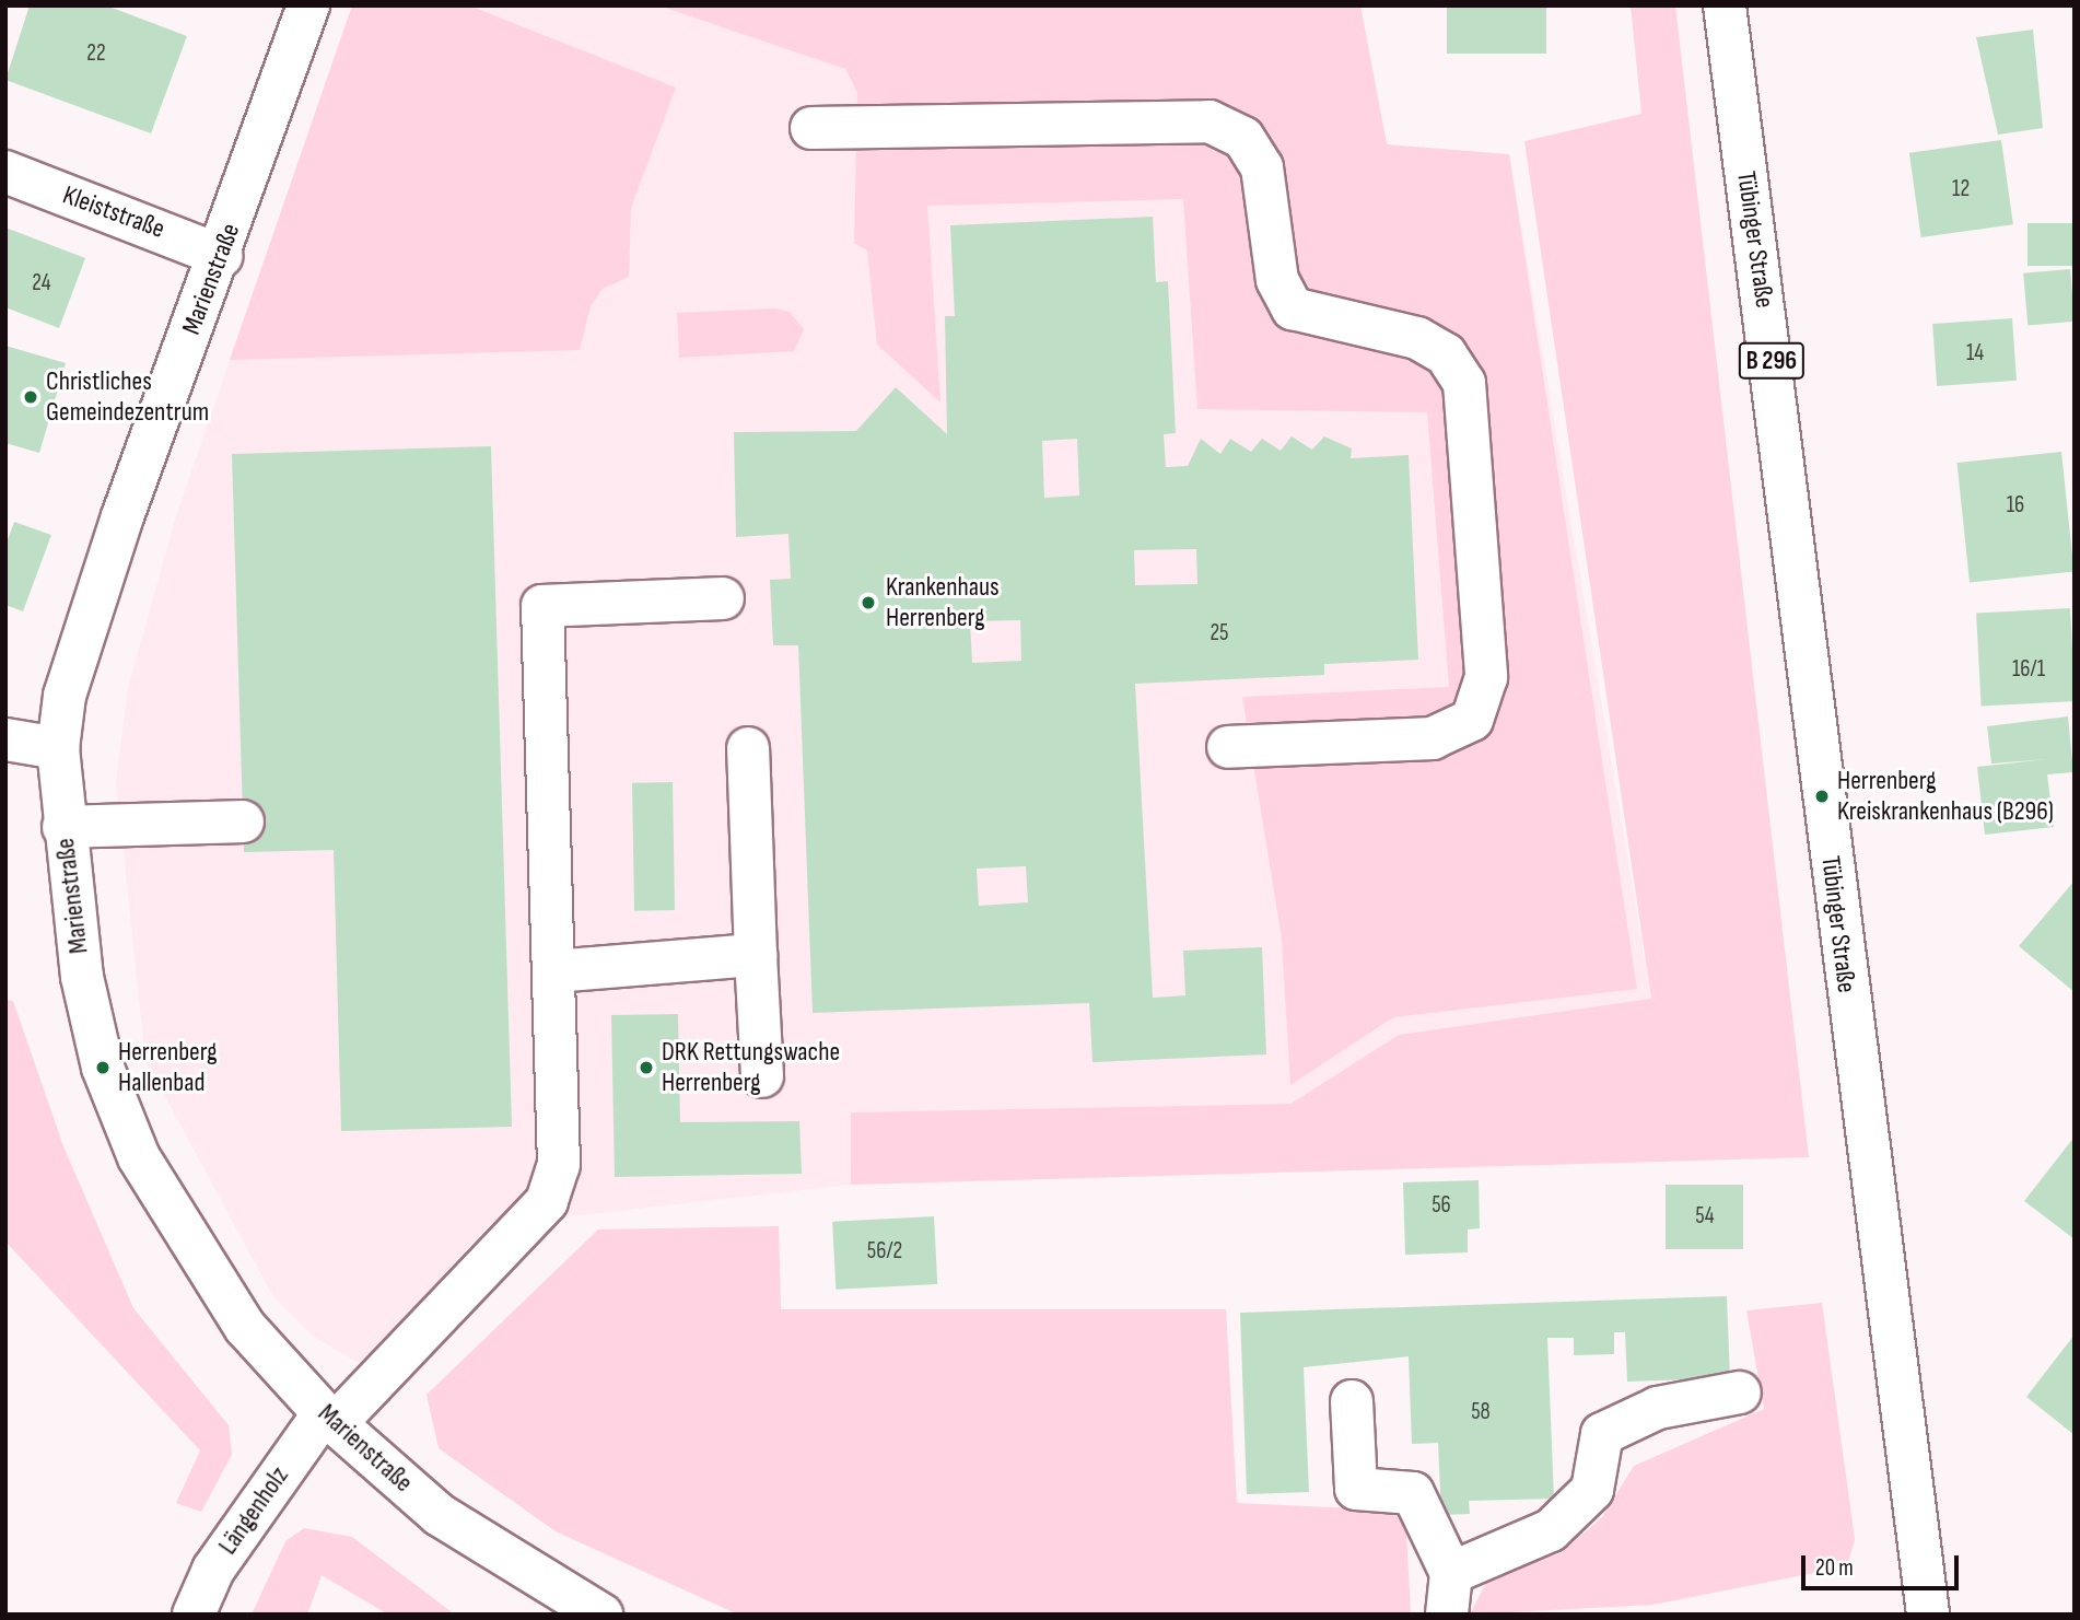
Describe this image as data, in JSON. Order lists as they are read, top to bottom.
{
  "streets": {
    "street": [
      "Kleiststraße",
      "Tübinger Straße",
      "Marienstraße",
      "B 296",
      "Längenholz"
    ]
  },
  "crossings": [
    ["Kleiststraße", "Marienstraße"],
    ["Marienstraße", "Längenholz"]
  ],
  "places": [
    "Christliches Gemeindezentrum",
    "Krankenhaus Herrenberg",
    "Herrenberg Kreiskrankenhaus (B296)",
    "Herrenberg Hallenbad",
    "DRK Rettungswache Herrenberg"
  ],
  "house_numbers": [
    "22",
    "12",
    "24",
    "14",
    "16",
    "25",
    "16/1",
    "56",
    "54",
    "56/2",
    "58"
  ],
  "scale_bar": "20 m"
}
